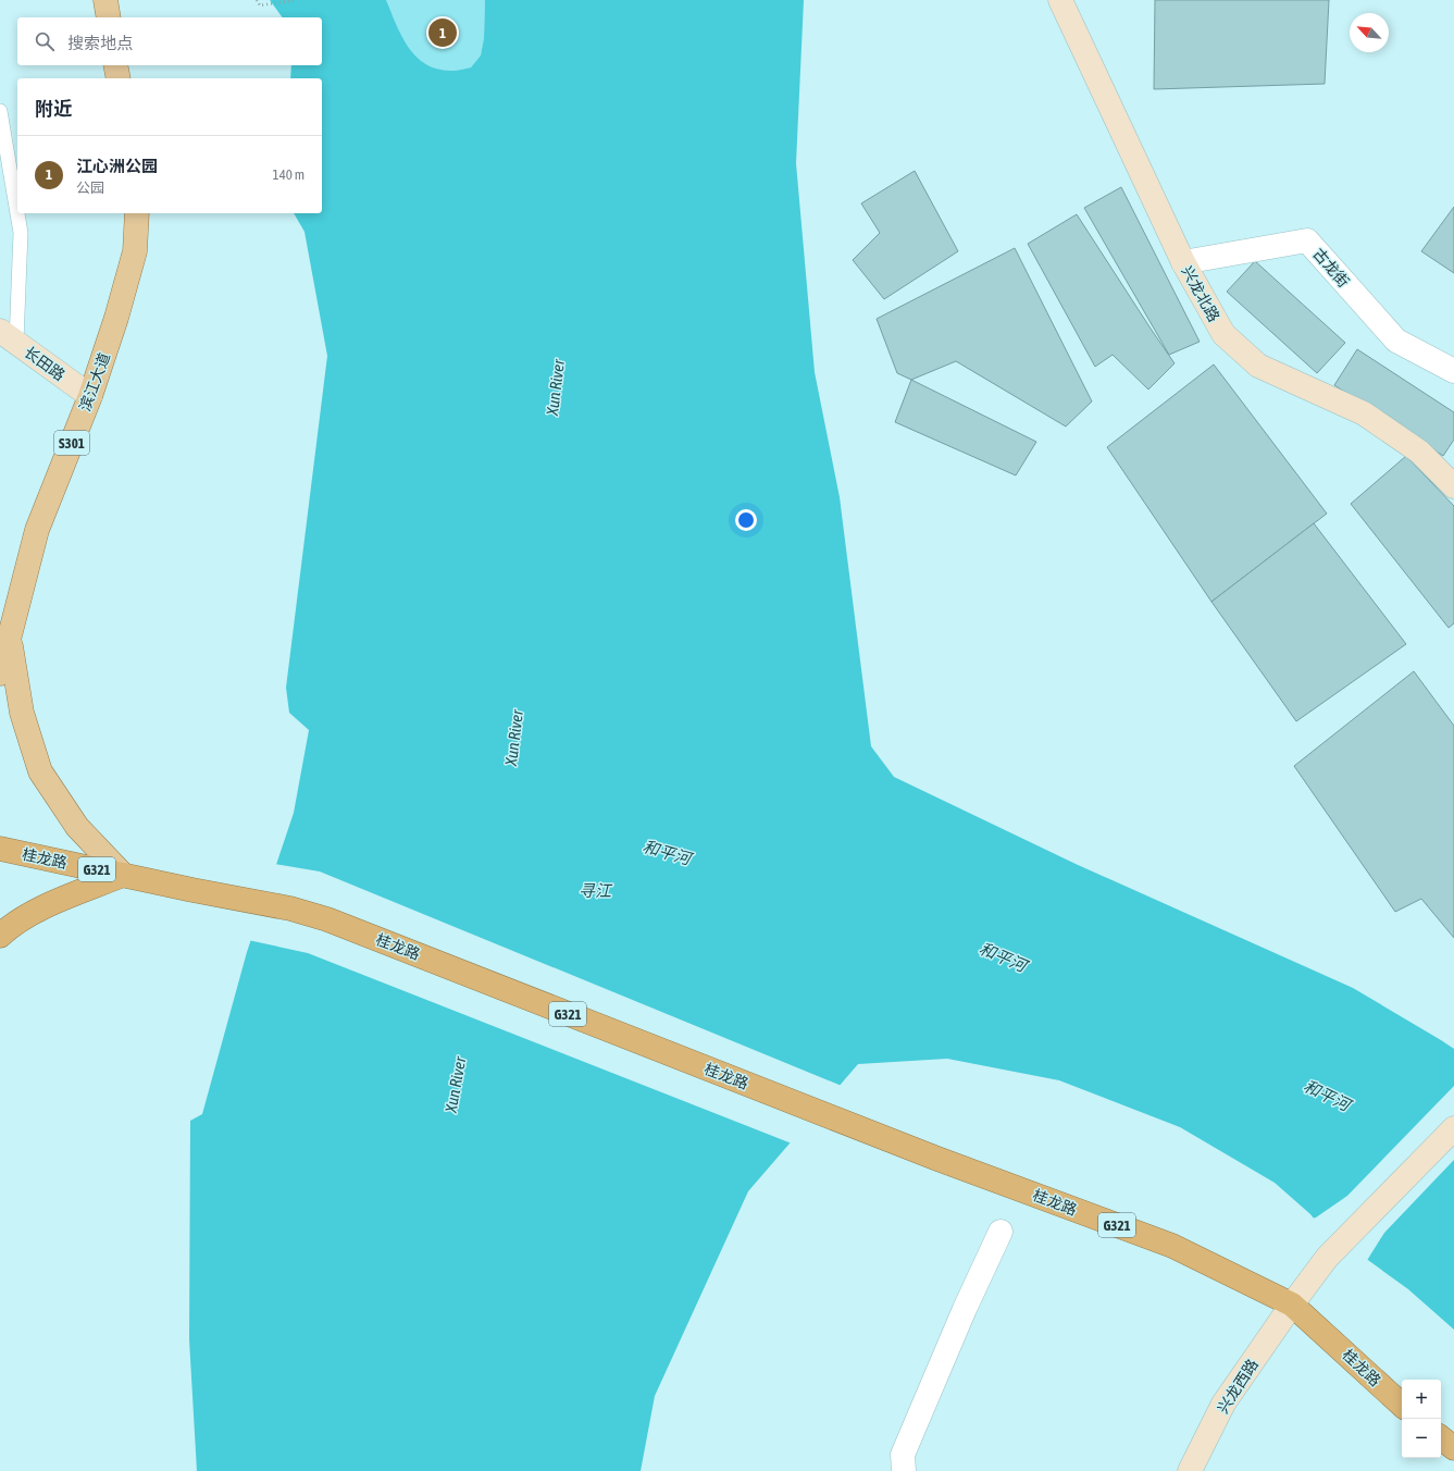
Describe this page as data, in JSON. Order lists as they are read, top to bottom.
{
  "streets": {
    "highway": ["桂龙路", "G321"],
    "main road": [
      "兴龙北路",
      "长田路",
      "滨江大道",
      "S301",
      "兴龙西路"
    ],
    "street": ["古龙街"]
  },
  "crossings": [
    ["古龙街", "兴龙北路"],
    ["长田路", "滨江大道"],
    ["桂龙路", "兴龙西路"]
  ],
  "water": ["Xun River", "和平河", "寻江"],
  "north": "top left",
  "page": {
    "pins": "1",
    "search": "搜索地点",
    "heading": "附近",
    "list": [
      {
        "mark": "1",
        "name": "江心洲公园",
        "note": "公园",
        "value": "140 m"
      }
    ],
    "map_buttons": ["+", "−"]
  }
}
